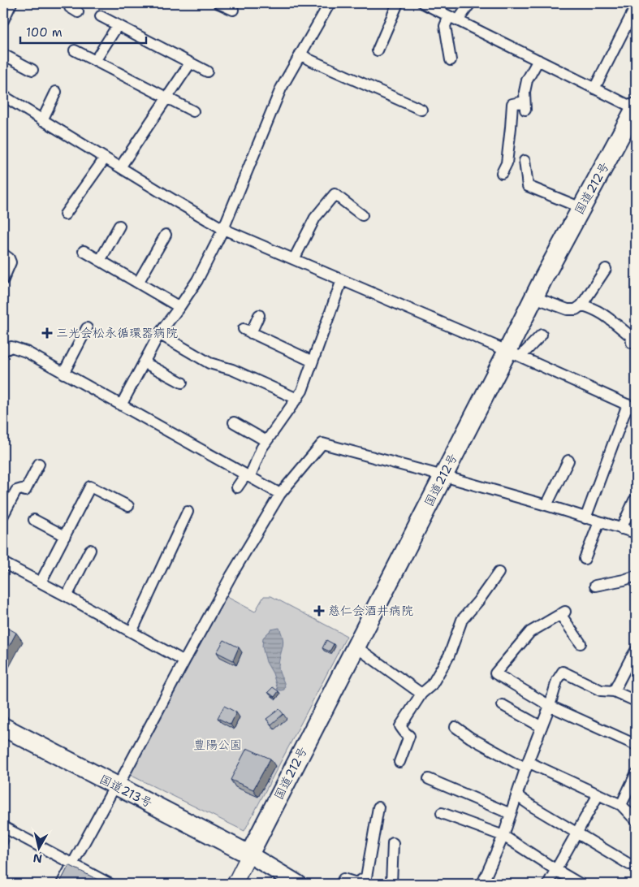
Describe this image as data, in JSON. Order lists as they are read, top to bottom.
{
  "streets": {
    "highway": ["国道212号", "国道213号"]
  },
  "crossings": [
    ["国道212号", "国道213号"]
  ],
  "parks": ["豊陽公園"],
  "places": {
    "health": ["三光会松永循環器病院", "慈仁会酒井病院"]
  },
  "scale_bar": "100 m",
  "north": "bottom"
}
